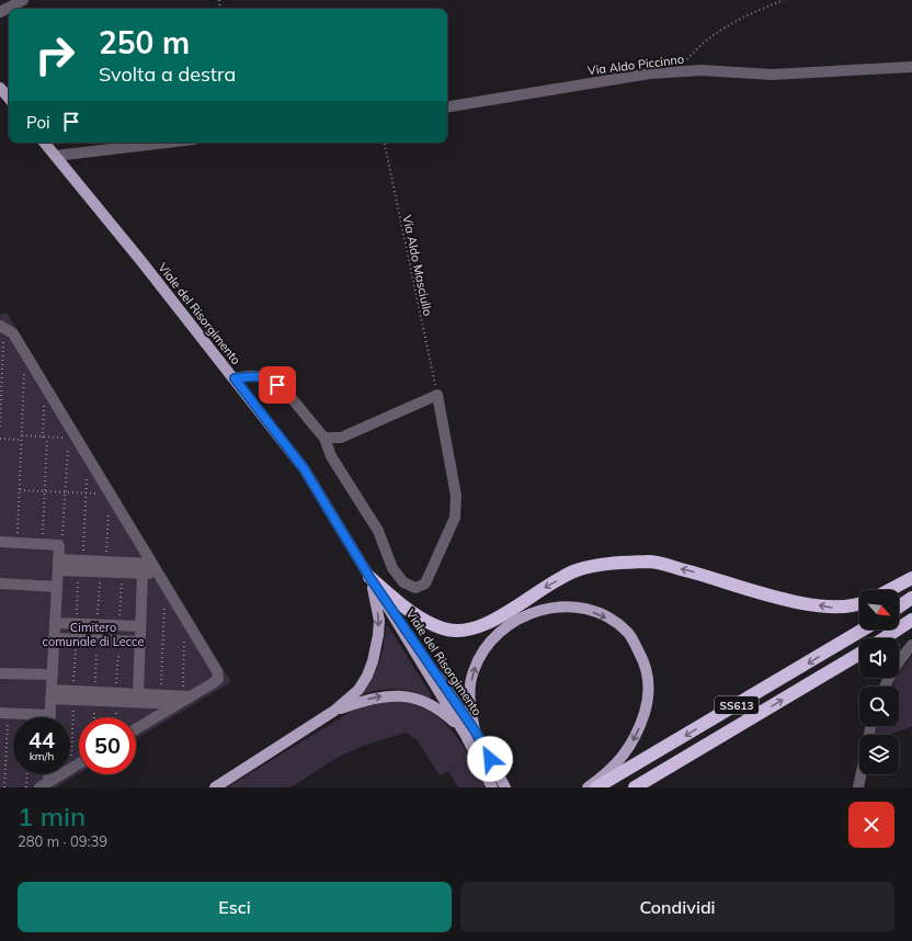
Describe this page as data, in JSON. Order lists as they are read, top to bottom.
{
  "streets": {
    "highway": ["SS613"],
    "main road": ["Viale del Risorgimento"],
    "street": ["Via Aldo Piccinno"],
    "path": ["Via Aldo Masciullo"]
  },
  "parks": ["Cimitero comunale di Lecce"],
  "north": "bottom right",
  "page": {
    "turn": ["250 m", "Svolta a destra"],
    "then": "Poi",
    "speed": "44 km/h",
    "limit": "50",
    "heading": ["1 min", "280 m · 09:39"],
    "buttons": ["Esci", "Condividi"]
  }
}
